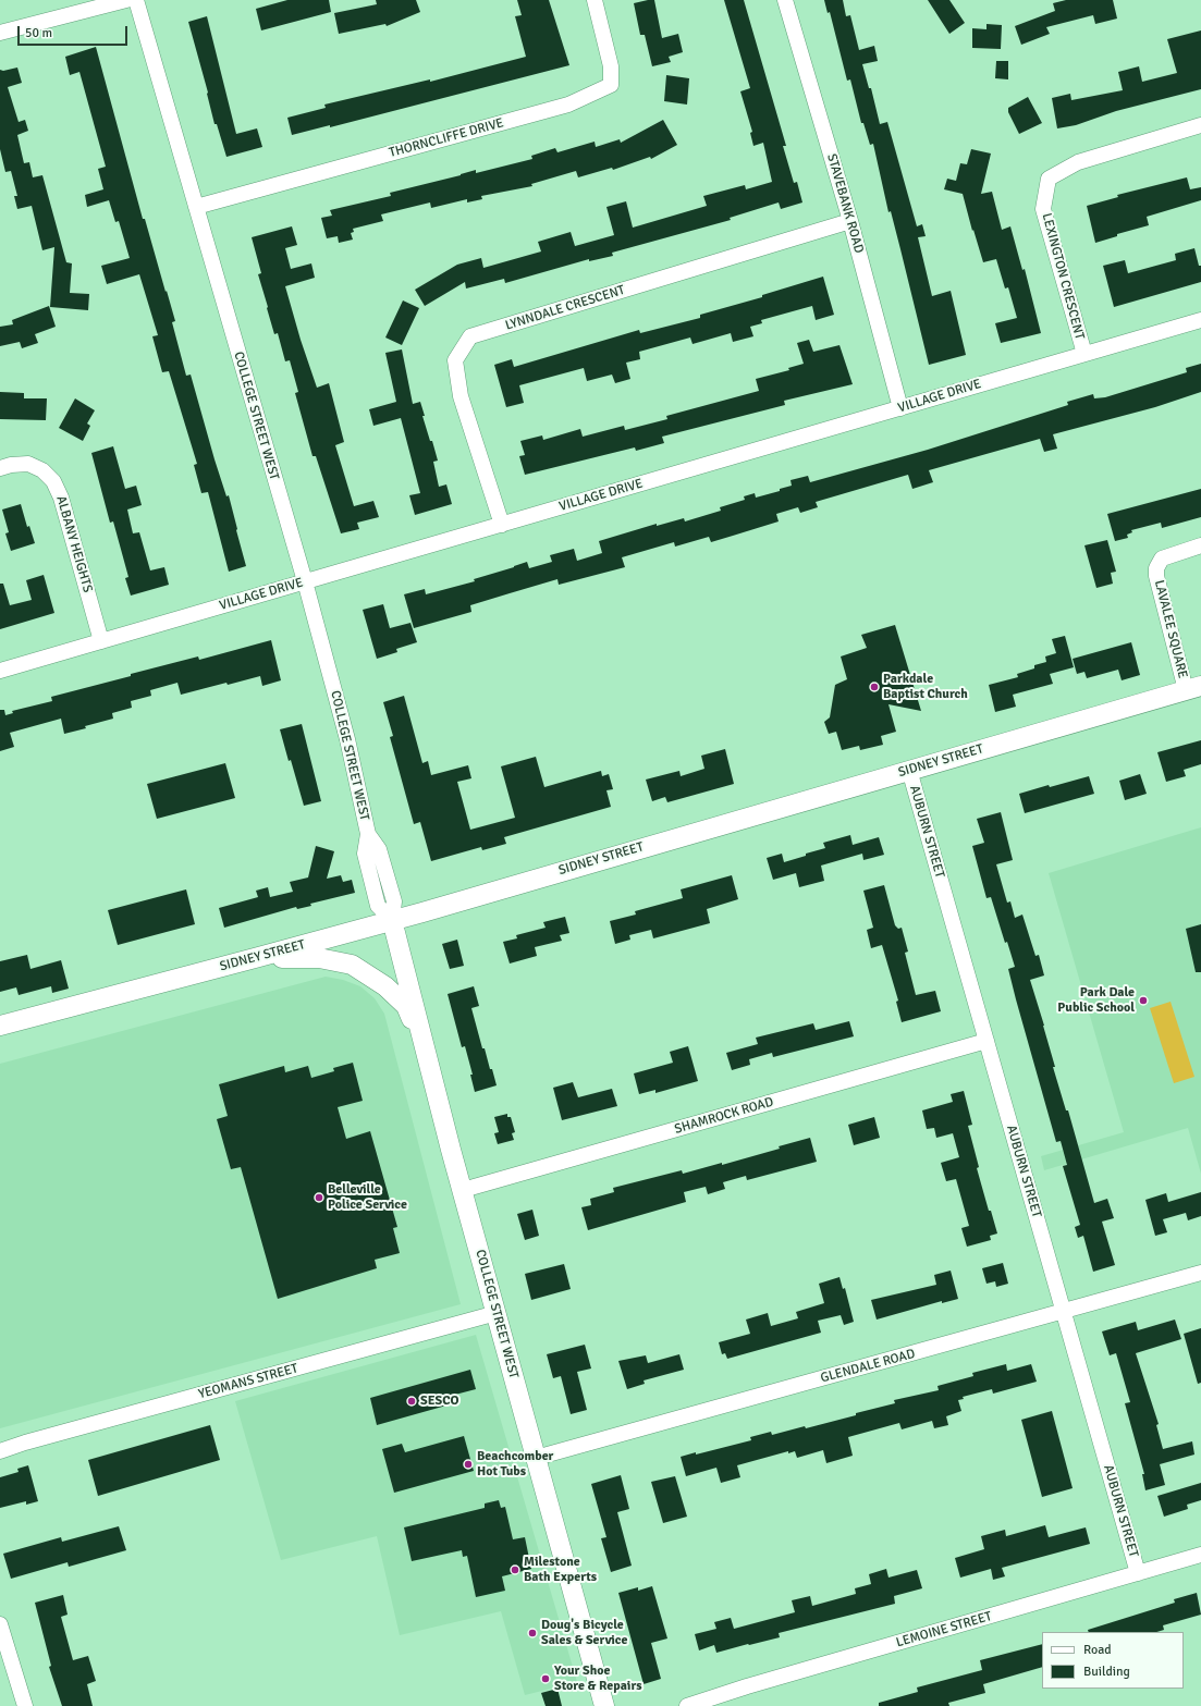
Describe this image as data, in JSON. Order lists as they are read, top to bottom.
{
  "streets": {
    "main road": ["COLLEGE STREET WEST", "SIDNEY STREET"],
    "street": [
      "THORNCLIFFE DRIVE",
      "STAVEBANK ROAD",
      "LEXINGTON CRESCENT",
      "LYNNDALE CRESCENT",
      "VILLAGE DRIVE",
      "ALBANY HEIGHTS",
      "LAVALEE SQUARE",
      "AUBURN STREET",
      "SHAMROCK ROAD",
      "GLENDALE ROAD",
      "YEOMANS STREET",
      "LEMOINE STREET"
    ]
  },
  "crossings": [
    ["THORNCLIFFE DRIVE", "COLLEGE STREET WEST"],
    ["STAVEBANK ROAD", "LYNNDALE CRESCENT"],
    ["STAVEBANK ROAD", "VILLAGE DRIVE"],
    ["LEXINGTON CRESCENT", "VILLAGE DRIVE"],
    ["LYNNDALE CRESCENT", "VILLAGE DRIVE"],
    ["VILLAGE DRIVE", "COLLEGE STREET WEST"],
    ["VILLAGE DRIVE", "ALBANY HEIGHTS"],
    ["COLLEGE STREET WEST", "SIDNEY STREET"],
    ["COLLEGE STREET WEST", "SHAMROCK ROAD"],
    ["COLLEGE STREET WEST", "GLENDALE ROAD"],
    ["COLLEGE STREET WEST", "YEOMANS STREET"],
    ["LAVALEE SQUARE", "SIDNEY STREET"],
    ["SIDNEY STREET", "AUBURN STREET"],
    ["AUBURN STREET", "SHAMROCK ROAD"],
    ["AUBURN STREET", "GLENDALE ROAD"],
    ["AUBURN STREET", "LEMOINE STREET"]
  ],
  "places": [
    "Parkdale Baptist Church",
    "Park Dale Public School",
    "Belleville Police Service",
    "SESCO",
    "Beachcomber Hot Tubs",
    "Milestone Bath Experts",
    "Doug's Bicycle Sales & Service",
    "Your Shoe Store & Repairs"
  ],
  "legend": ["Road", "Building"],
  "scale_bar": "50 m"
}
